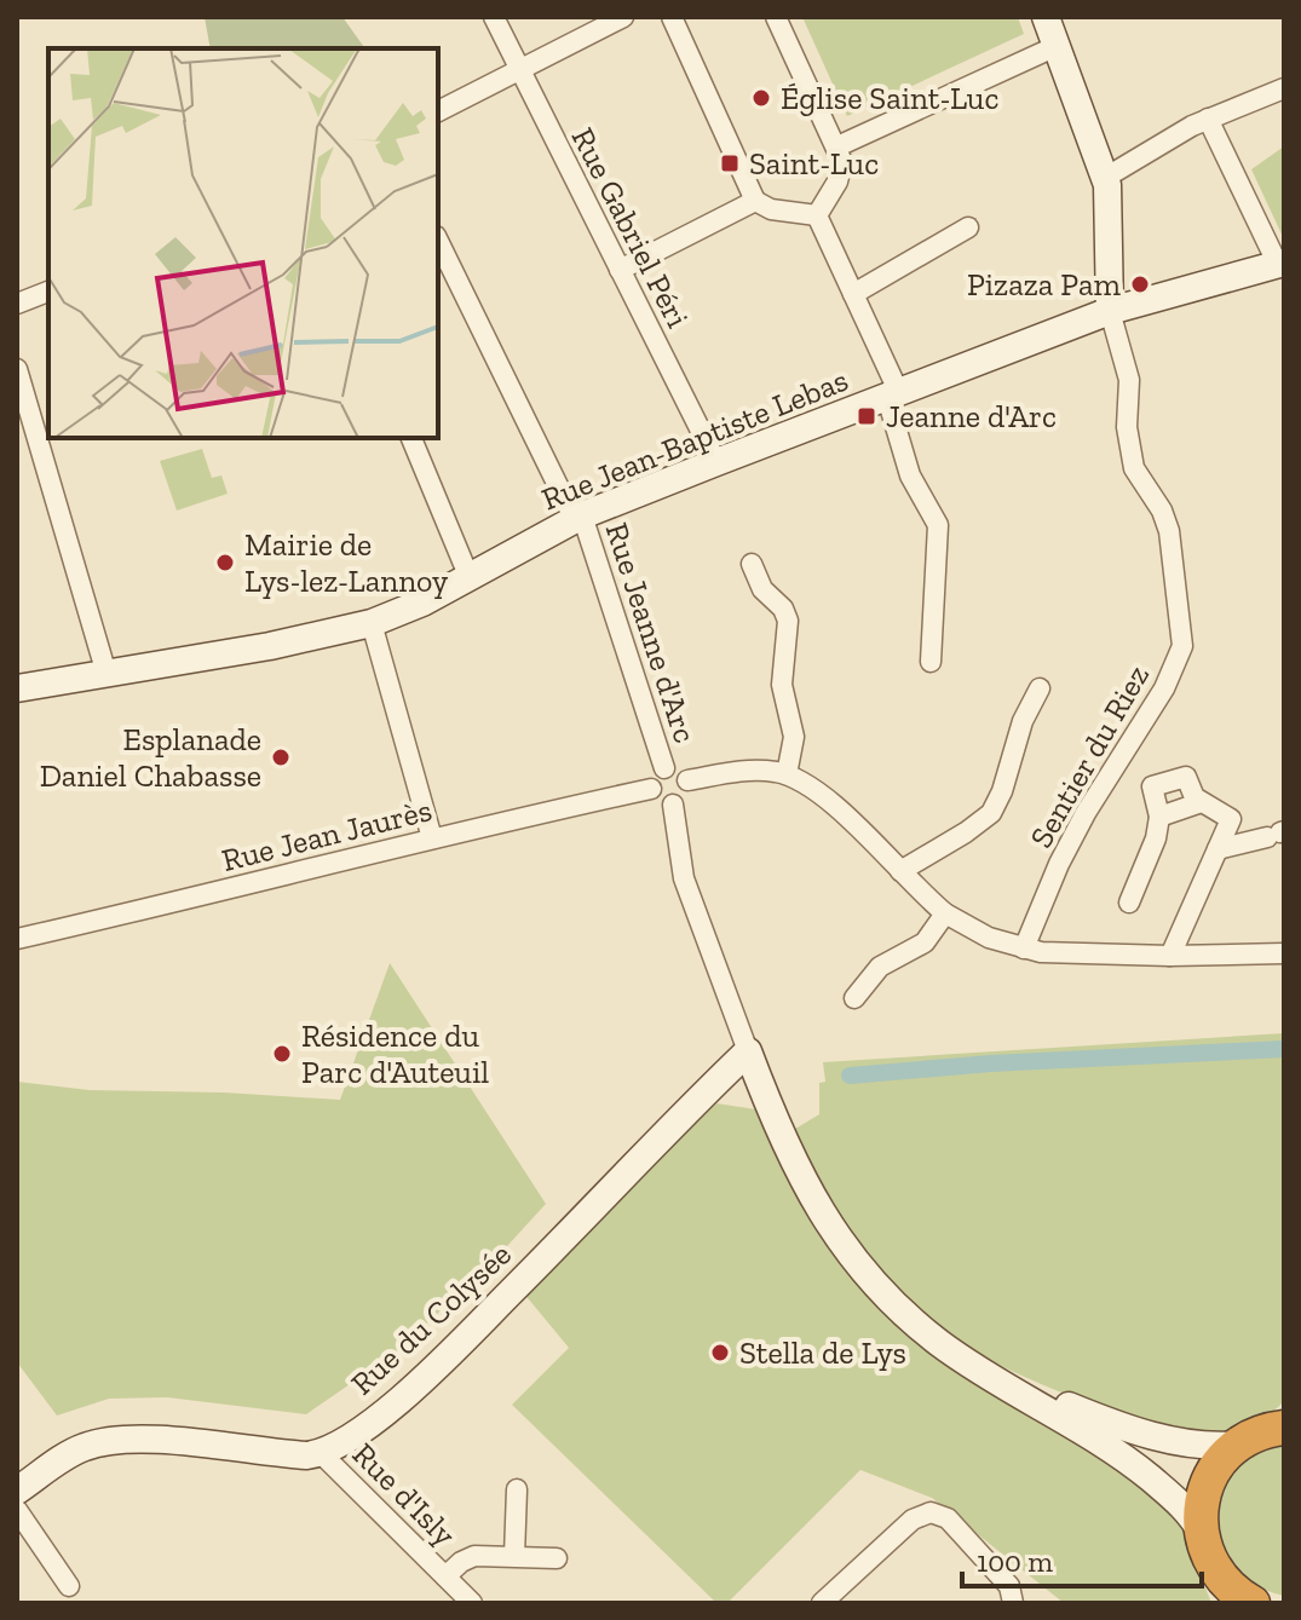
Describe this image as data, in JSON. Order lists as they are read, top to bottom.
{
  "streets": {
    "street": [
      "Rue Gabriel Péri",
      "Rue Jean-Baptiste Lebas",
      "Rue Jeanne d'Arc",
      "Sentier du Riez",
      "Rue Jean Jaurès",
      "Rue du Colysée",
      "Rue d'Isly"
    ]
  },
  "crossings": [
    ["Rue Gabriel Péri", "Rue Jean-Baptiste Lebas"],
    ["Rue Jean-Baptiste Lebas", "Rue Jeanne d'Arc"],
    ["Rue Jean-Baptiste Lebas", "Sentier du Riez"],
    ["Rue Jeanne d'Arc", "Rue Jean Jaurès"],
    ["Rue du Colysée", "Rue d'Isly"]
  ],
  "places": {
    "other": [
      "Église Saint-Luc",
      "Pizaza Pam",
      "Mairie de Lys-lez-Lannoy",
      "Esplanade Daniel Chabasse",
      "Résidence du Parc d'Auteuil",
      "Stella de Lys"
    ],
    "transit": ["Saint-Luc", "Jeanne d'Arc"]
  },
  "scale_bar": "100 m"
}
